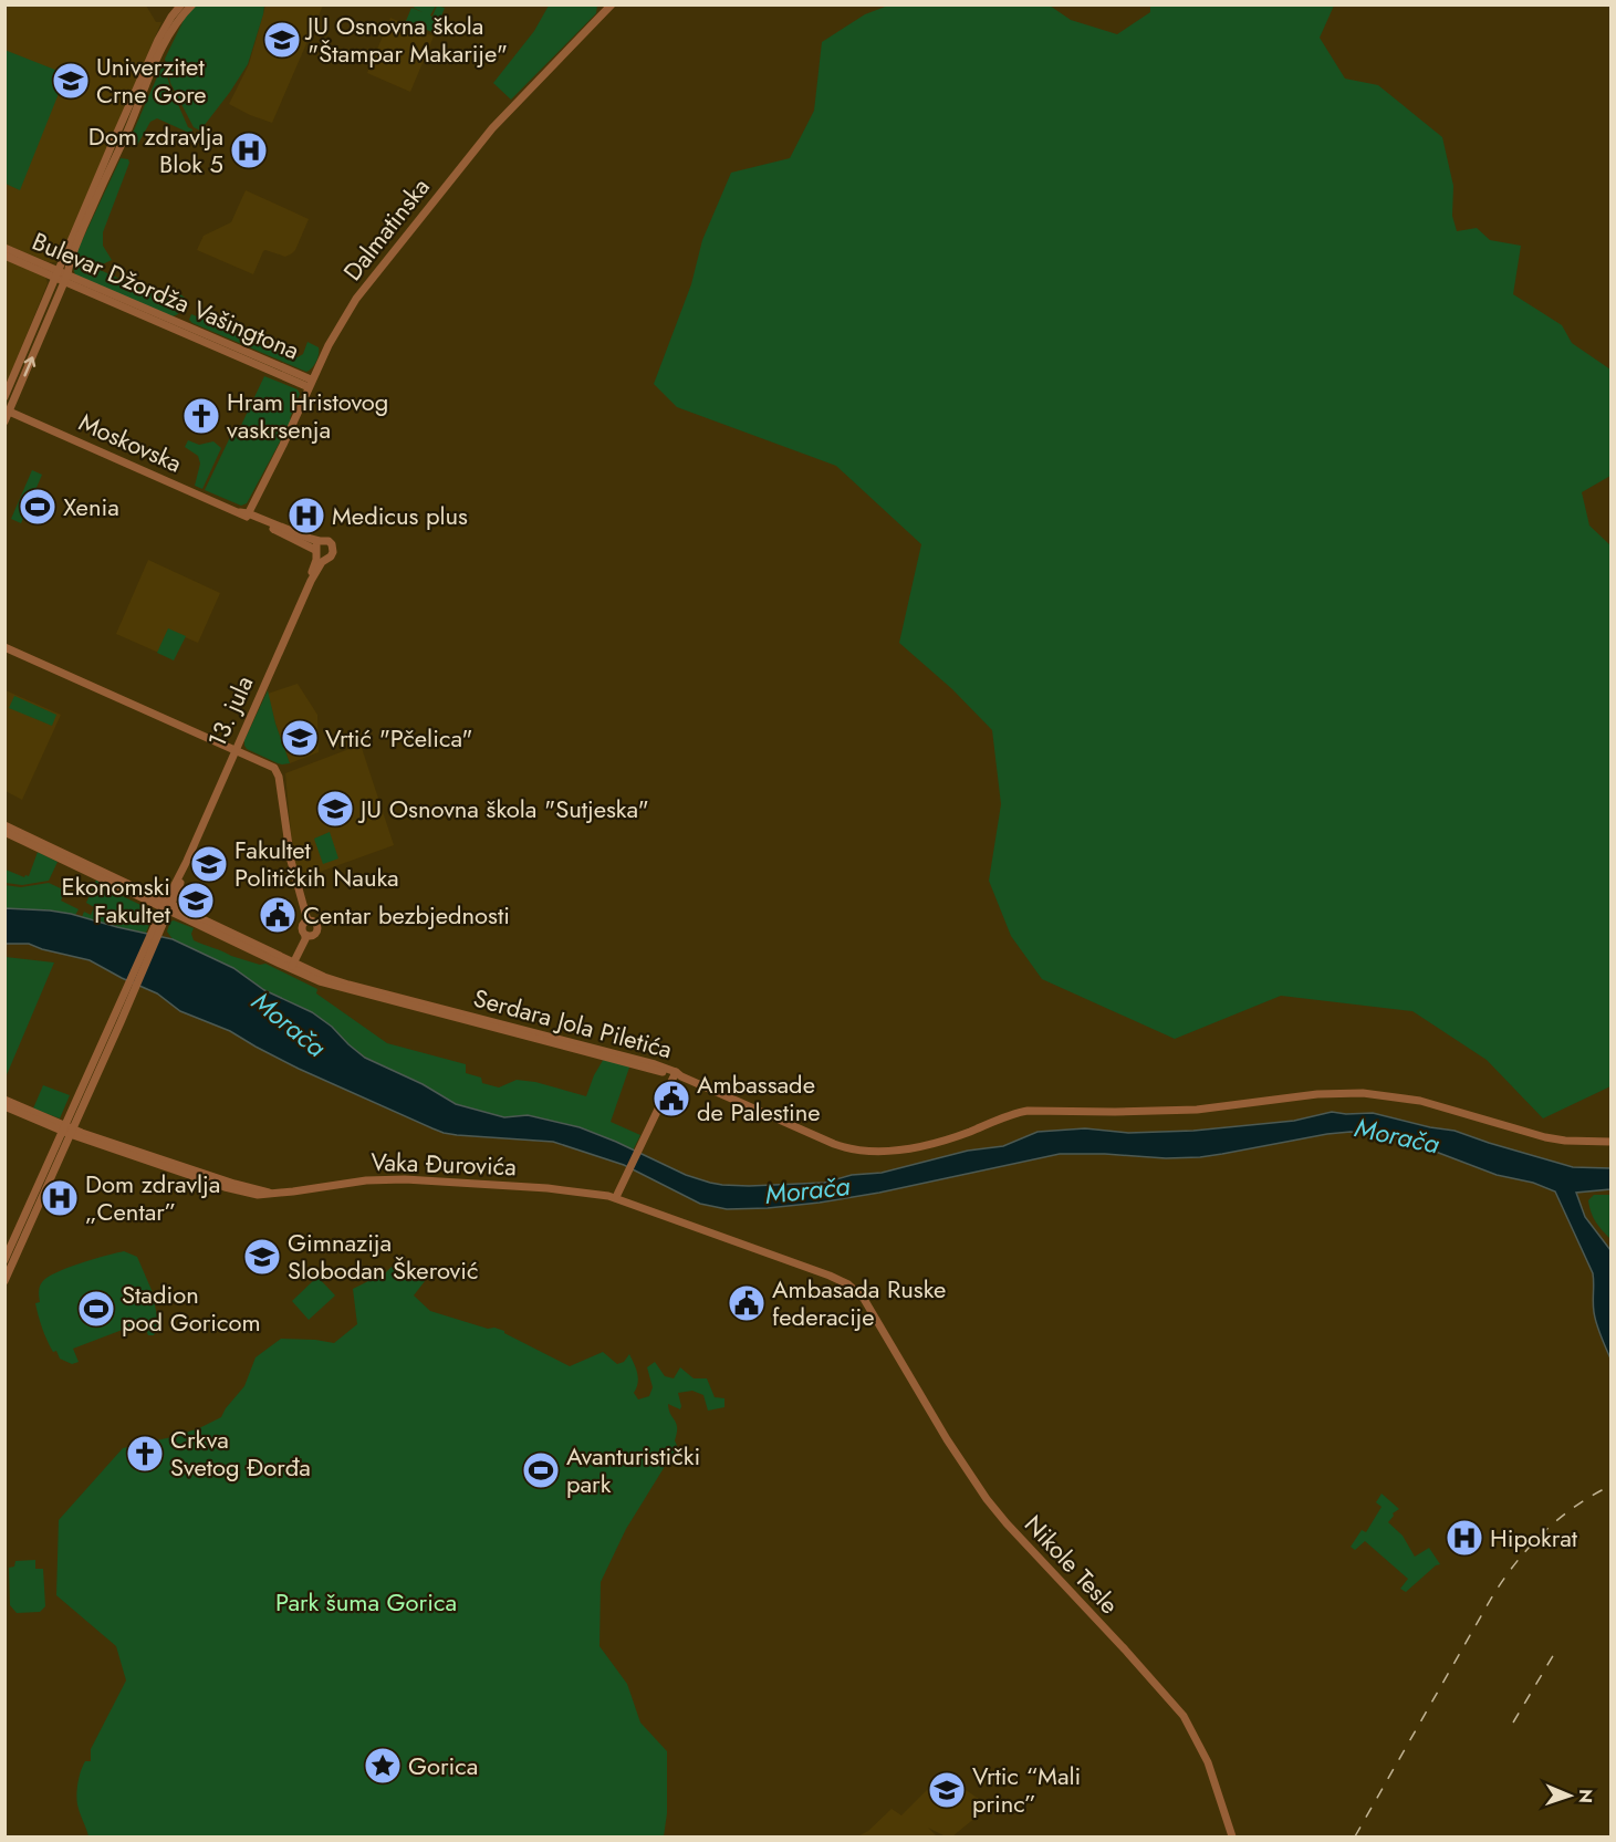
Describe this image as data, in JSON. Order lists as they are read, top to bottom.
{
  "streets": {
    "main road": [
      "Dalmatinska",
      "Bulevar Džordža Vašingtona",
      "Moskovska",
      "13. jula",
      "Serdara Jola Piletića",
      "Vaka Đurovića",
      "Nikole Tesle"
    ]
  },
  "crossings": [
    ["Dalmatinska", "Bulevar Džordža Vašingtona"],
    ["Dalmatinska", "Moskovska"],
    ["13. jula", "Serdara Jola Piletića"],
    ["13. jula", "Vaka Đurovića"],
    ["Vaka Đurovića", "Nikole Tesle"]
  ],
  "water": ["Morača"],
  "parks": ["Park šuma Gorica"],
  "places": {
    "school or university": [
      "JU Osnovna škola \"Štampar Makarije\"",
      "Univerzitet Crne Gore",
      "Vrtić \"Pčelica\"",
      "JU Osnovna škola \"Sutjeska\"",
      "Fakultet Političkih Nauka",
      "Ekonomski Fakultet",
      "Gimnazija Slobodan Škerović",
      "Vrtic “Mali princ”"
    ],
    "hospital": [
      "Dom zdravlja Blok 5",
      "Medicus plus",
      "Dom zdravlja „Centar”",
      "Hipokrat"
    ],
    "church": ["Hram Hristovog vaskrsenja", "Crkva Svetog Đorđa"],
    "sports": ["Xenia", "Stadion pod Goricom", "Avanturistički park"],
    "public building": ["Centar bezbjednosti", "Ambassade de Palestine", "Ambasada Ruske federacije"],
    "place": ["Gorica"]
  },
  "north": "right"
}
